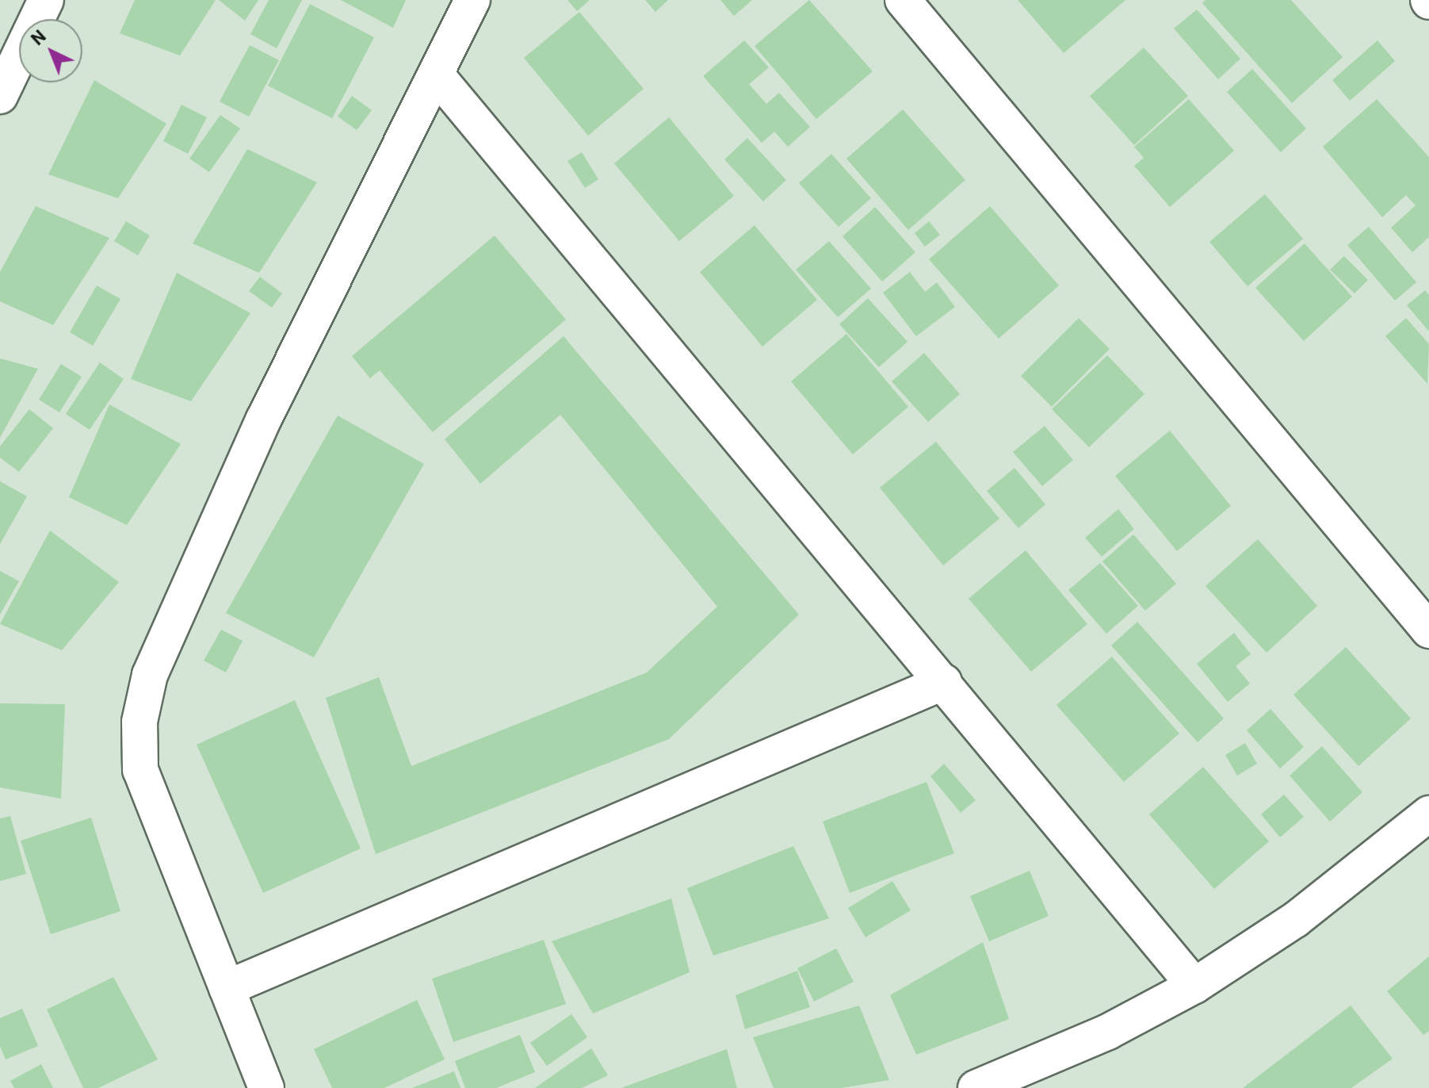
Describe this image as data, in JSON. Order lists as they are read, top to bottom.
{
  "north": "top left"
}
